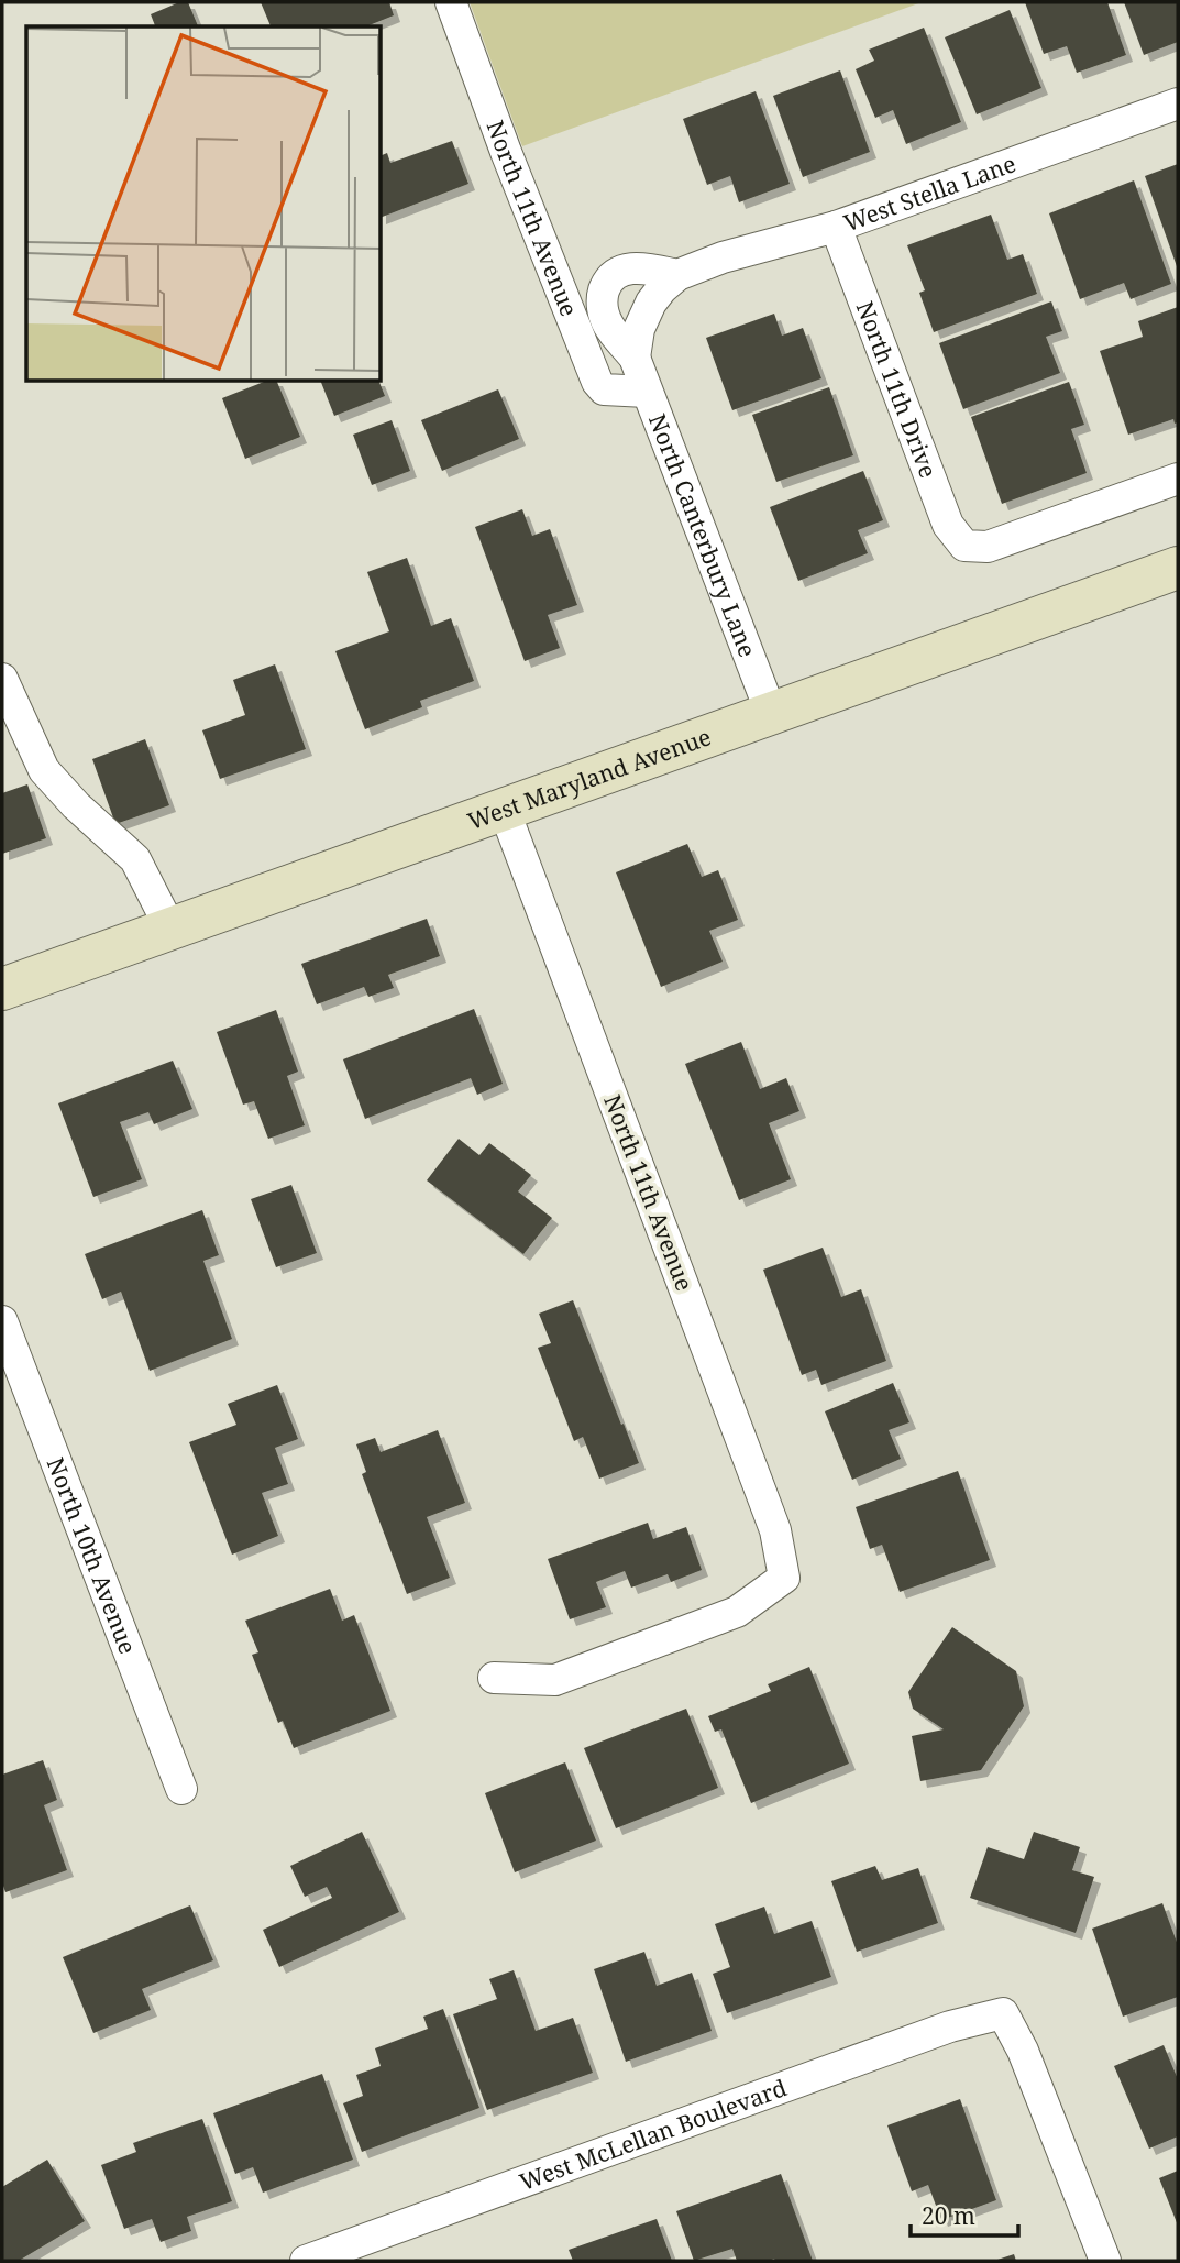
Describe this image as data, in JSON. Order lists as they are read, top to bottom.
{
  "streets": {
    "street": [
      "West Stella Lane",
      "North 11th Avenue",
      "North 11th Drive",
      "North Canterbury Lane",
      "West Maryland Avenue",
      "North 10th Avenue",
      "West McLellan Boulevard"
    ]
  },
  "crossings": [
    ["West Stella Lane", "North 11th Drive"],
    ["West Stella Lane", "North Canterbury Lane"],
    ["North 11th Avenue", "North Canterbury Lane"],
    ["North 11th Avenue", "West Maryland Avenue"],
    ["North Canterbury Lane", "West Maryland Avenue"]
  ],
  "scale_bar": "20 m"
}
